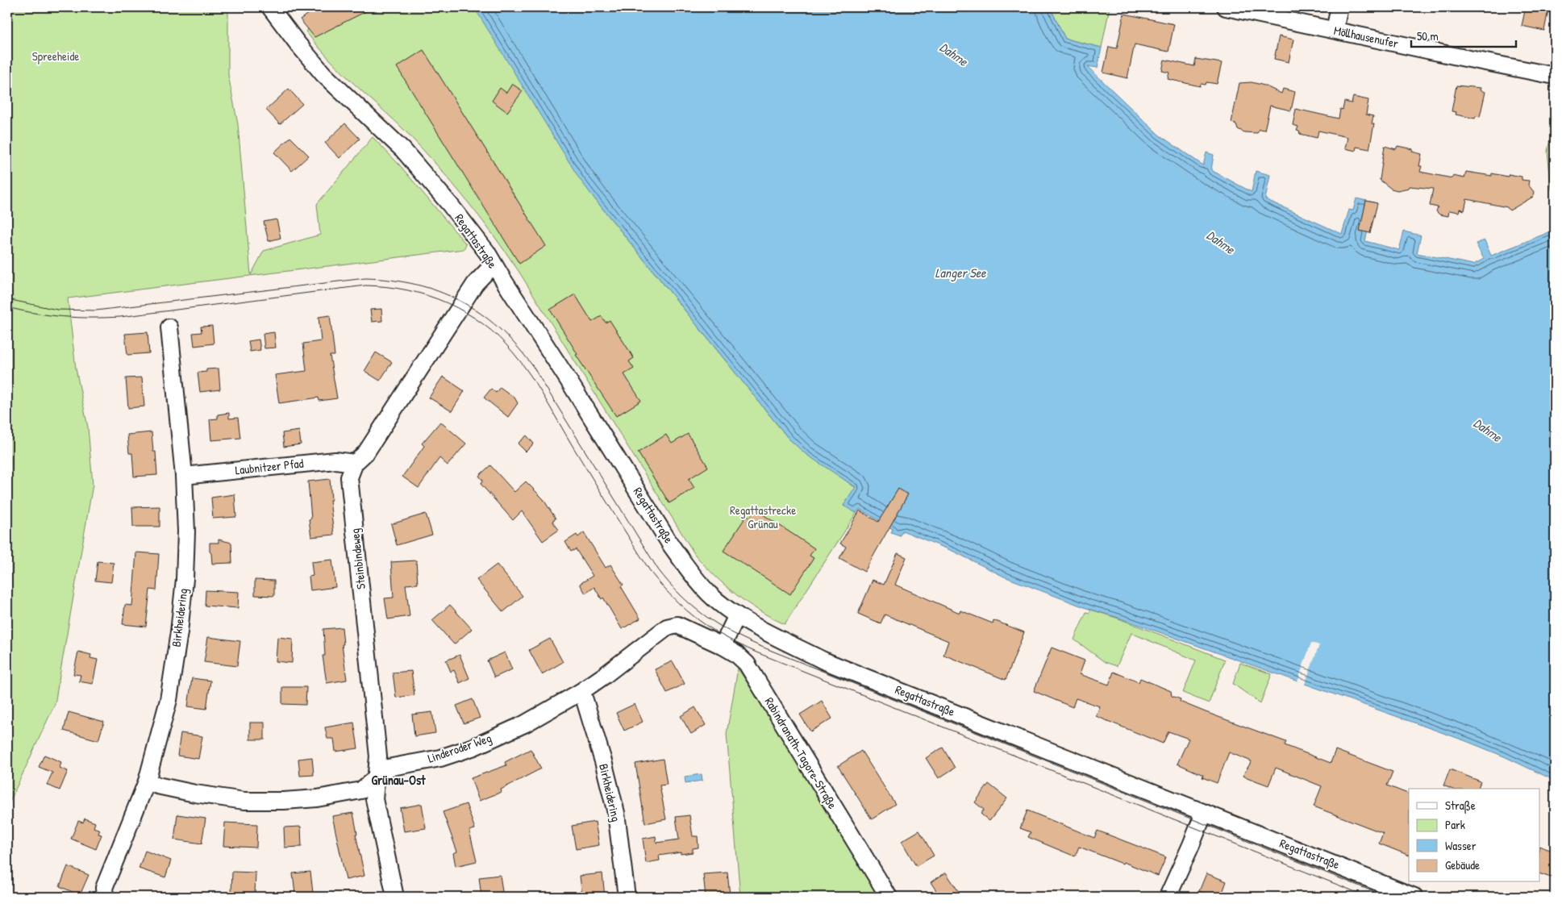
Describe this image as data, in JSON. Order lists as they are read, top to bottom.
{
  "streets": {
    "street": [
      "Möllhausenufer",
      "Regattastraße",
      "Laubnitzer Pfad",
      "Steinbindeweg",
      "Birkheidering",
      "Linderoder Weg",
      "Rabindranath-Tagore-Straße"
    ]
  },
  "crossings": [
    ["Regattastraße", "Steinbindeweg"],
    ["Laubnitzer Pfad", "Steinbindeweg"],
    ["Laubnitzer Pfad", "Birkheidering"],
    ["Steinbindeweg", "Linderoder Weg"],
    ["Birkheidering", "Linderoder Weg"],
    ["Linderoder Weg", "Rabindranath-Tagore-Straße"]
  ],
  "districts": ["Grünau-Ost"],
  "water": ["Dahme", "Langer See"],
  "parks": ["Spreeheide", "Regattastrecke Grünau"],
  "legend": [
    "Straße",
    "Park",
    "Wasser",
    "Gebäude"
  ],
  "scale_bar": "50 m"
}
